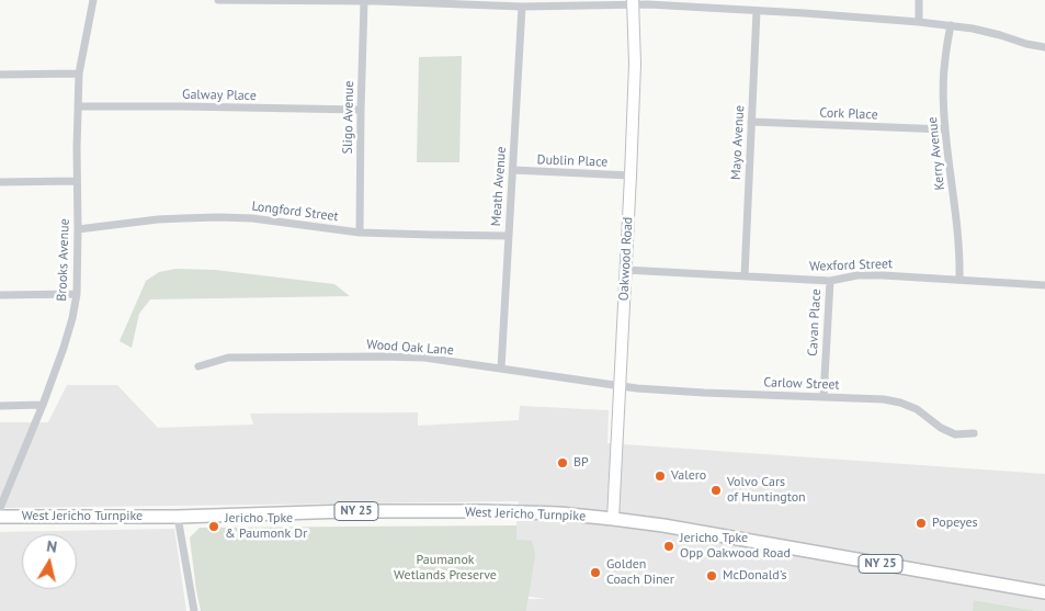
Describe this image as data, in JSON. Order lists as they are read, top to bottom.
{
  "streets": {
    "main road": ["Oakwood Road", "NY 25", "West Jericho Turnpike"],
    "street": [
      "Galway Place",
      "Cork Place",
      "Sligo Avenue",
      "Mayo Avenue",
      "Kerry Avenue",
      "Dublin Place",
      "Meath Avenue",
      "Longford Street",
      "Brooks Avenue",
      "Wexford Street",
      "Cavan Place",
      "Wood Oak Lane",
      "Carlow Street"
    ]
  },
  "crossings": [
    ["Galway Place", "Sligo Avenue"],
    ["Galway Place", "Brooks Avenue"],
    ["Cork Place", "Mayo Avenue"],
    ["Cork Place", "Kerry Avenue"],
    ["Sligo Avenue", "Longford Street"],
    ["Mayo Avenue", "Wexford Street"],
    ["Kerry Avenue", "Wexford Street"],
    ["Dublin Place", "Meath Avenue"],
    ["Dublin Place", "Oakwood Road"],
    ["Meath Avenue", "Longford Street"],
    ["Meath Avenue", "Wood Oak Lane"],
    ["Longford Street", "Brooks Avenue"],
    ["Oakwood Road", "Wexford Street"],
    ["Oakwood Road", "Wood Oak Lane"],
    ["Oakwood Road", "Carlow Street"],
    ["Oakwood Road", "West Jericho Turnpike"],
    ["Wexford Street", "Cavan Place"],
    ["Cavan Place", "Carlow Street"],
    ["Wood Oak Lane", "Carlow Street"]
  ],
  "parks": ["Paumanok Wetlands Preserve"],
  "places": [
    "BP",
    "Valero",
    "Volvo Cars of Huntington",
    "Popeyes",
    "Jericho Tpke & Paumonk Dr",
    "Jericho Tpke Opp Oakwood Road",
    "Golden Coach Diner",
    "McDonald's"
  ],
  "north": "top"
}
